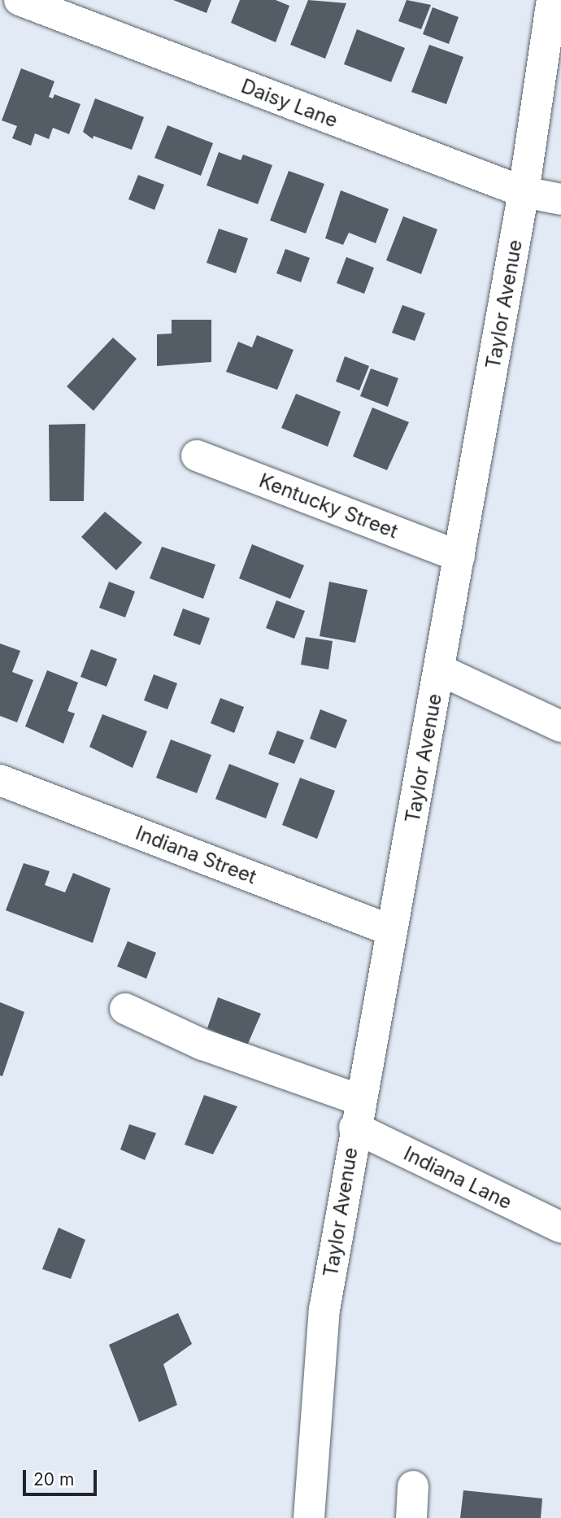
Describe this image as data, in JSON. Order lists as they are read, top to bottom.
{
  "streets": {
    "street": [
      "Daisy Lane",
      "Taylor Avenue",
      "Kentucky Street",
      "Indiana Street",
      "Indiana Lane"
    ]
  },
  "crossings": [
    ["Daisy Lane", "Taylor Avenue"],
    ["Taylor Avenue", "Kentucky Street"],
    ["Taylor Avenue", "Indiana Street"],
    ["Taylor Avenue", "Indiana Lane"]
  ],
  "scale_bar": "20 m"
}
